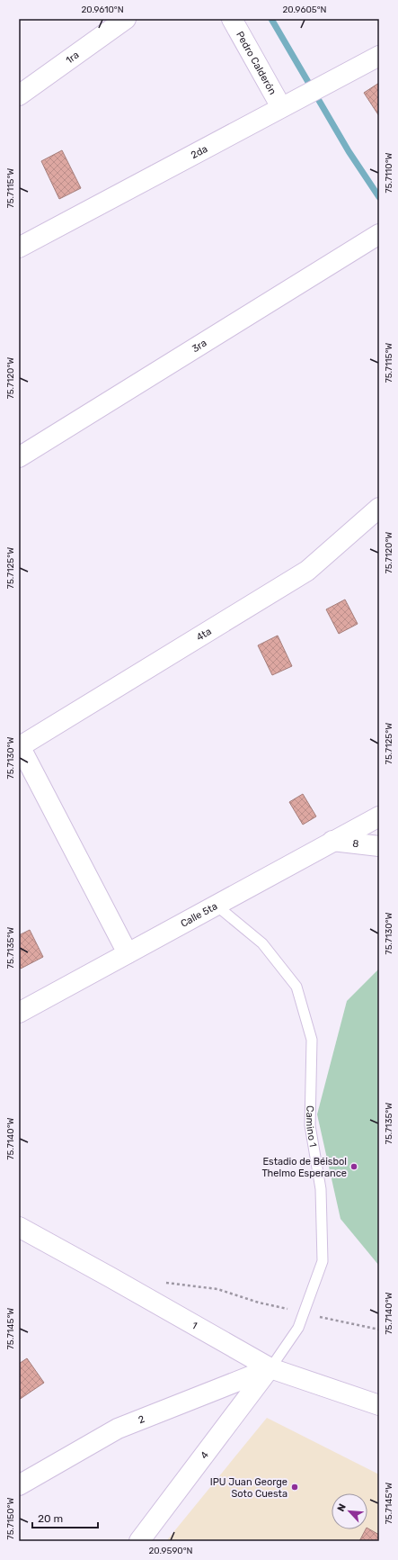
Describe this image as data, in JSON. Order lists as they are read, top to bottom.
{
  "streets": {
    "street": [
      "1ra",
      "Pedro Calderón",
      "2da",
      "3ra",
      "4ta",
      "8",
      "Calle 5ta",
      "1",
      "2",
      "4"
    ],
    "lane": ["Camino 1"]
  },
  "crossings": [
    ["Pedro Calderón", "2da"],
    ["8", "Calle 5ta"],
    ["Calle 5ta", "Camino 1"],
    ["Camino 1", "1"],
    ["Camino 1", "2"],
    ["Camino 1", "4"],
    ["1", "2"],
    ["1", "4"],
    ["2", "4"]
  ],
  "places": ["Estadio de Béisbol Thelmo Esperance", "IPU Juan George Soto Cuesta"],
  "scale_bar": "20 m",
  "north": "top left",
  "coordinates": [
    "20.9610°N",
    "20.9605°N",
    "75.7110°W",
    "75.7115°W",
    "75.7120°W",
    "75.7125°W",
    "75.7130°W",
    "75.7135°W",
    "75.7140°W",
    "75.7145°W",
    "75.7150°W",
    "20.9590°N"
  ]
}
